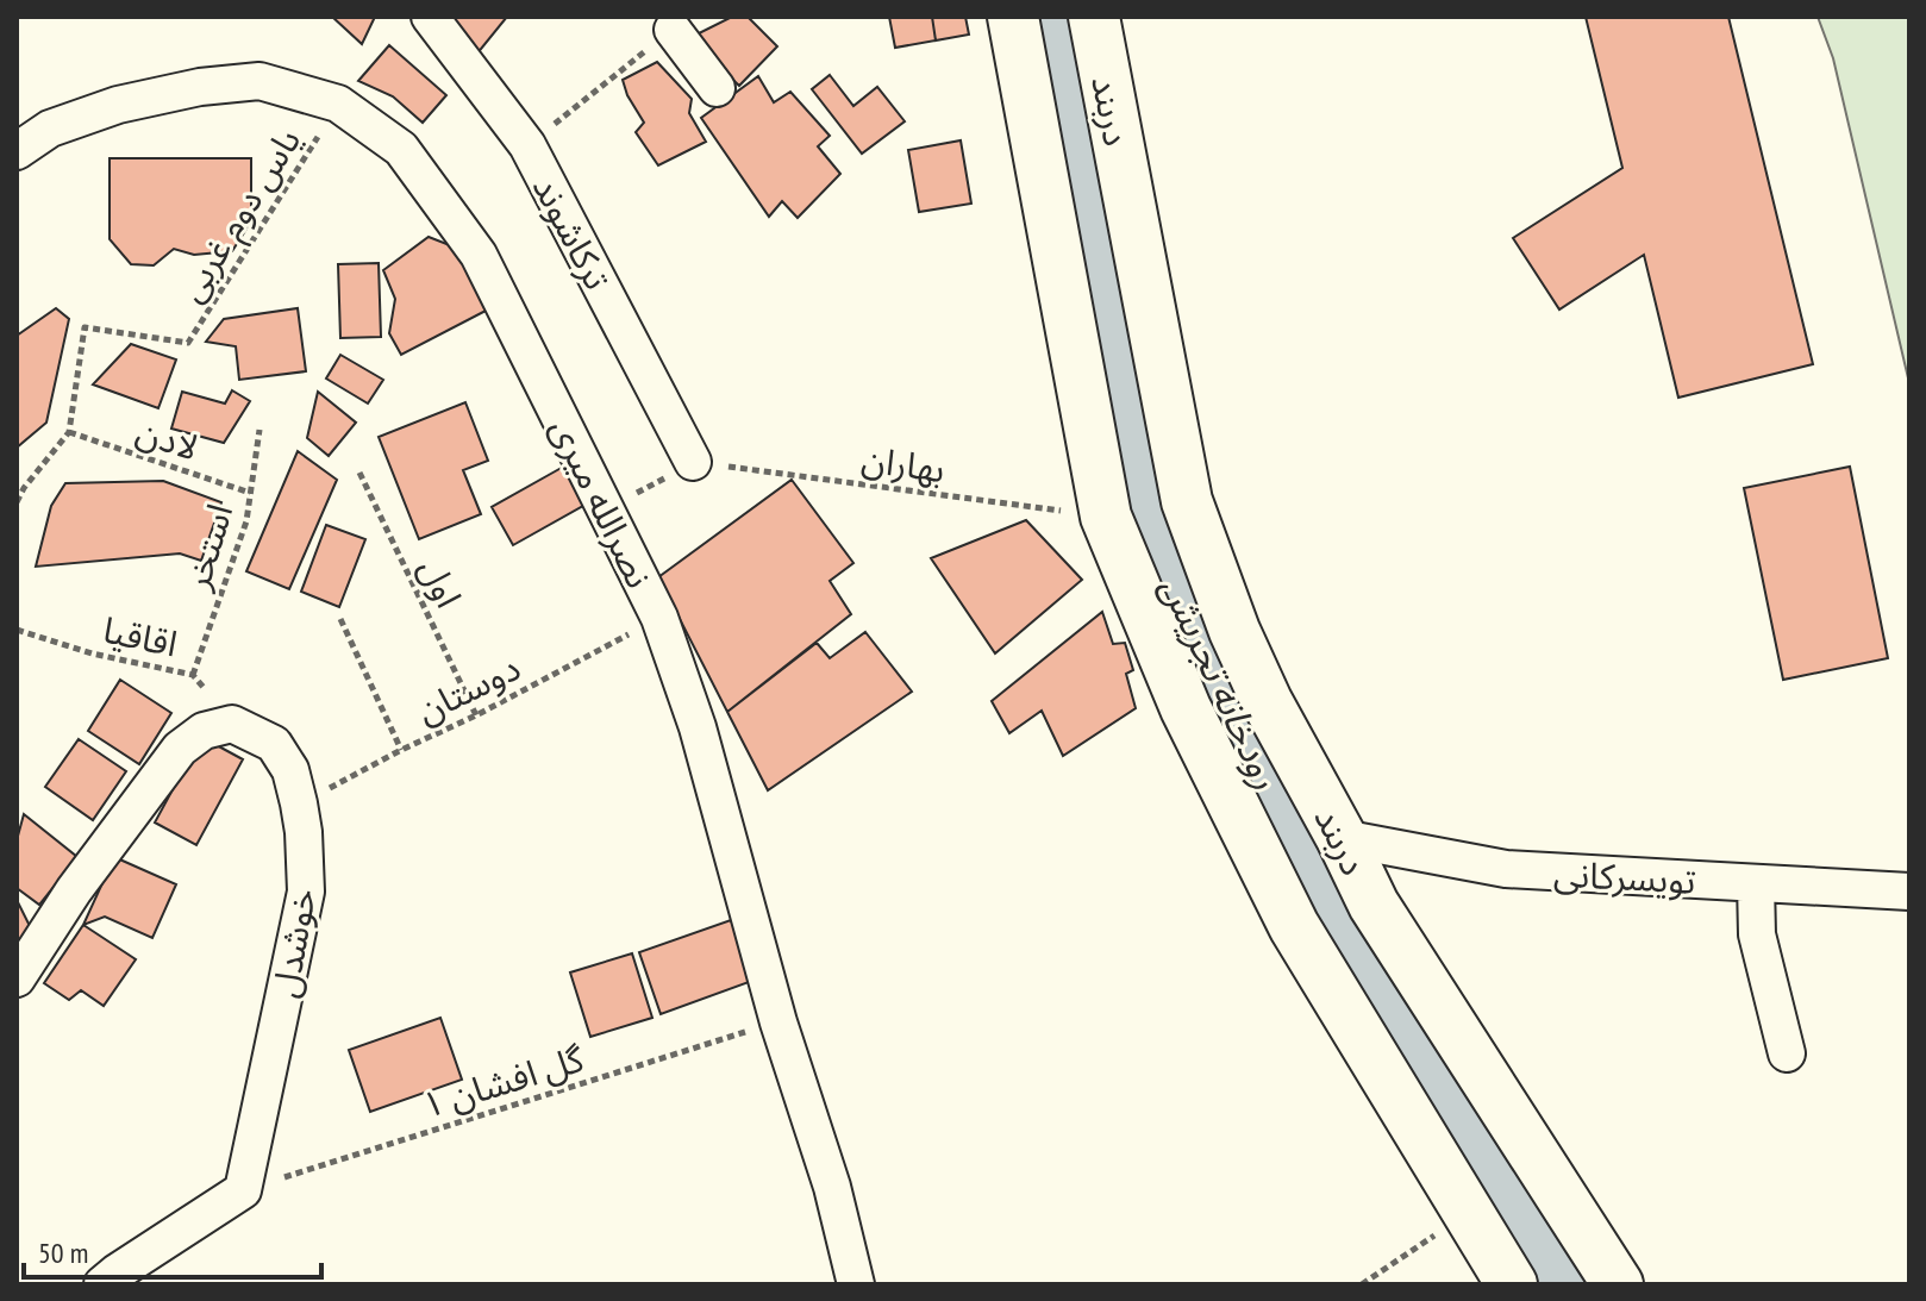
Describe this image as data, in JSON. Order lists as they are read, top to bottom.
{
  "streets": {
    "main road": ["دربند"],
    "street": [
      "ترکاشوند",
      "نصرالله میری",
      "تویسرکانی",
      "خوشدل"
    ],
    "path": [
      "یاس دوم غربی",
      "لادن",
      "بهاران",
      "استخر",
      "اول",
      "اقاقیا",
      "دوستان",
      "گل افشان ۱"
    ]
  },
  "crossings": [
    ["دربند", "تویسرکانی"],
    ["یاس دوم غربی", "لادن"],
    ["یاس دوم غربی", "نصرالله میری"],
    ["ترکاشوند", "بهاران"],
    ["لادن", "استخر"],
    ["نصرالله میری", "دوستان"],
    ["نصرالله میری", "گل افشان ۱"],
    ["استخر", "اقاقیا"],
    ["اول", "دوستان"],
    ["اقاقیا", "خوشدل"],
    ["دوستان", "خوشدل"],
    ["خوشدل", "گل افشان ۱"]
  ],
  "water": ["رودخانه تجریش"],
  "scale_bar": "50 m"
}
